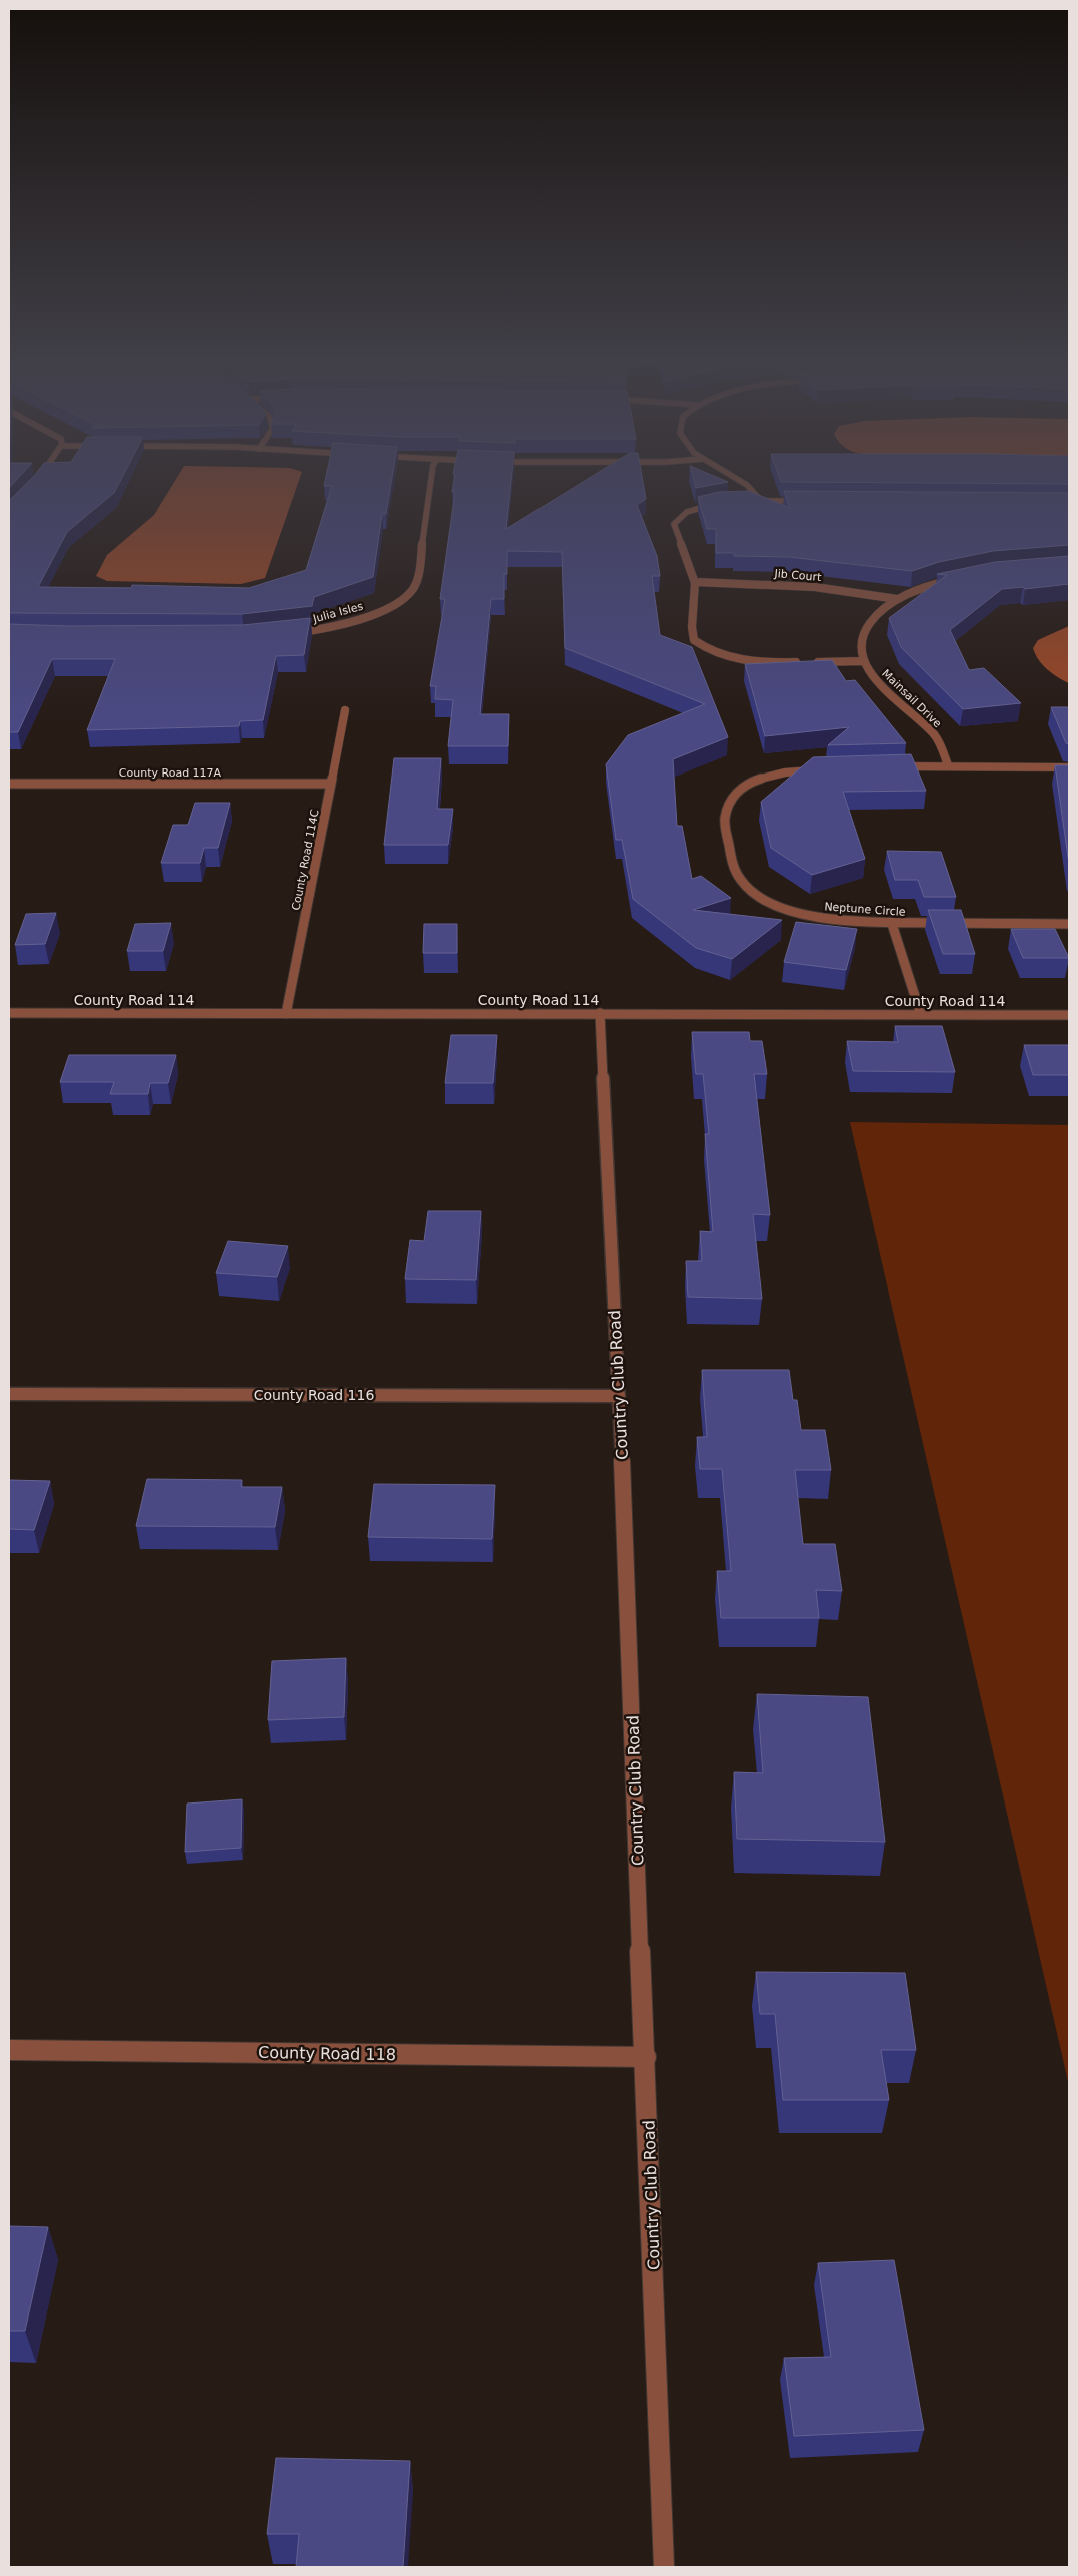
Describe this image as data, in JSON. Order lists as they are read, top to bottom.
{
  "streets": {
    "street": [
      "Jib Court",
      "Julia Isles",
      "Mainsail Drive",
      "County Road 117A",
      "County Road 114C",
      "Neptune Circle",
      "County Road 114",
      "Country Club Road",
      "County Road 116",
      "County Road 118"
    ]
  },
  "crossings": [
    ["County Road 117A", "County Road 114C"],
    ["County Road 114C", "County Road 114"],
    ["County Road 114", "Country Club Road"],
    ["Country Club Road", "County Road 116"],
    ["Country Club Road", "County Road 118"]
  ]
}
